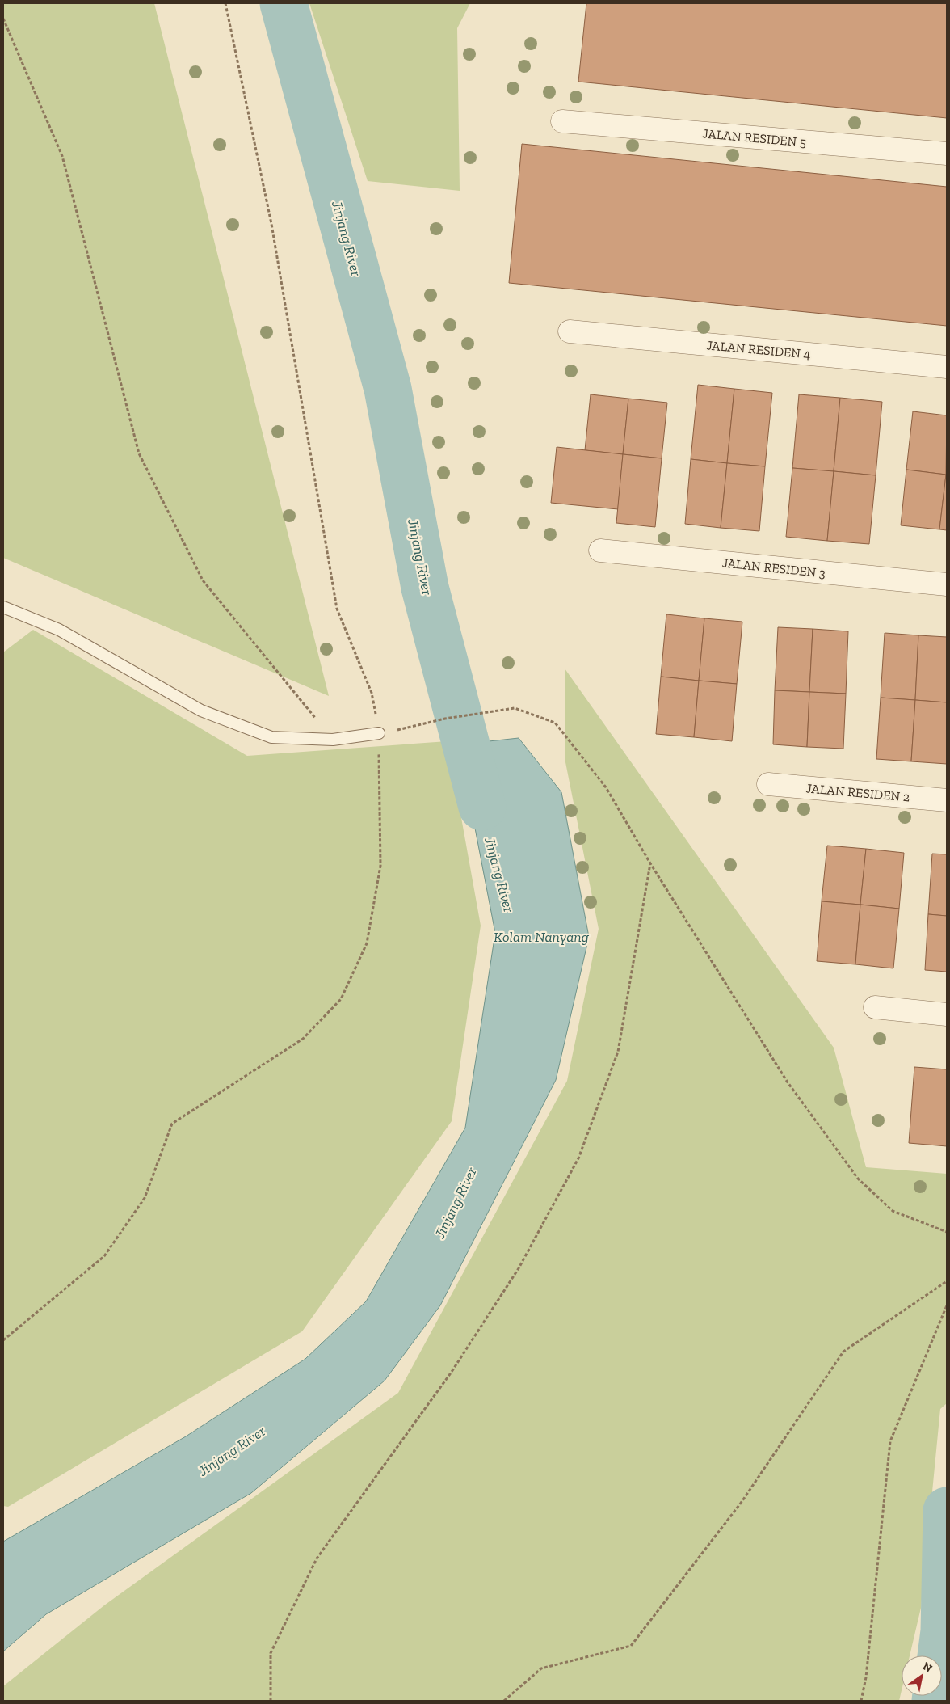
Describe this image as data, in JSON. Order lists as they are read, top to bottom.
{
  "streets": {
    "street": [
      "JALAN RESIDEN 5",
      "JALAN RESIDEN 4",
      "JALAN RESIDEN 3",
      "JALAN RESIDEN 2"
    ]
  },
  "water": ["Jinjang River", "Kolam Nanyang"],
  "north": "top right"
}
